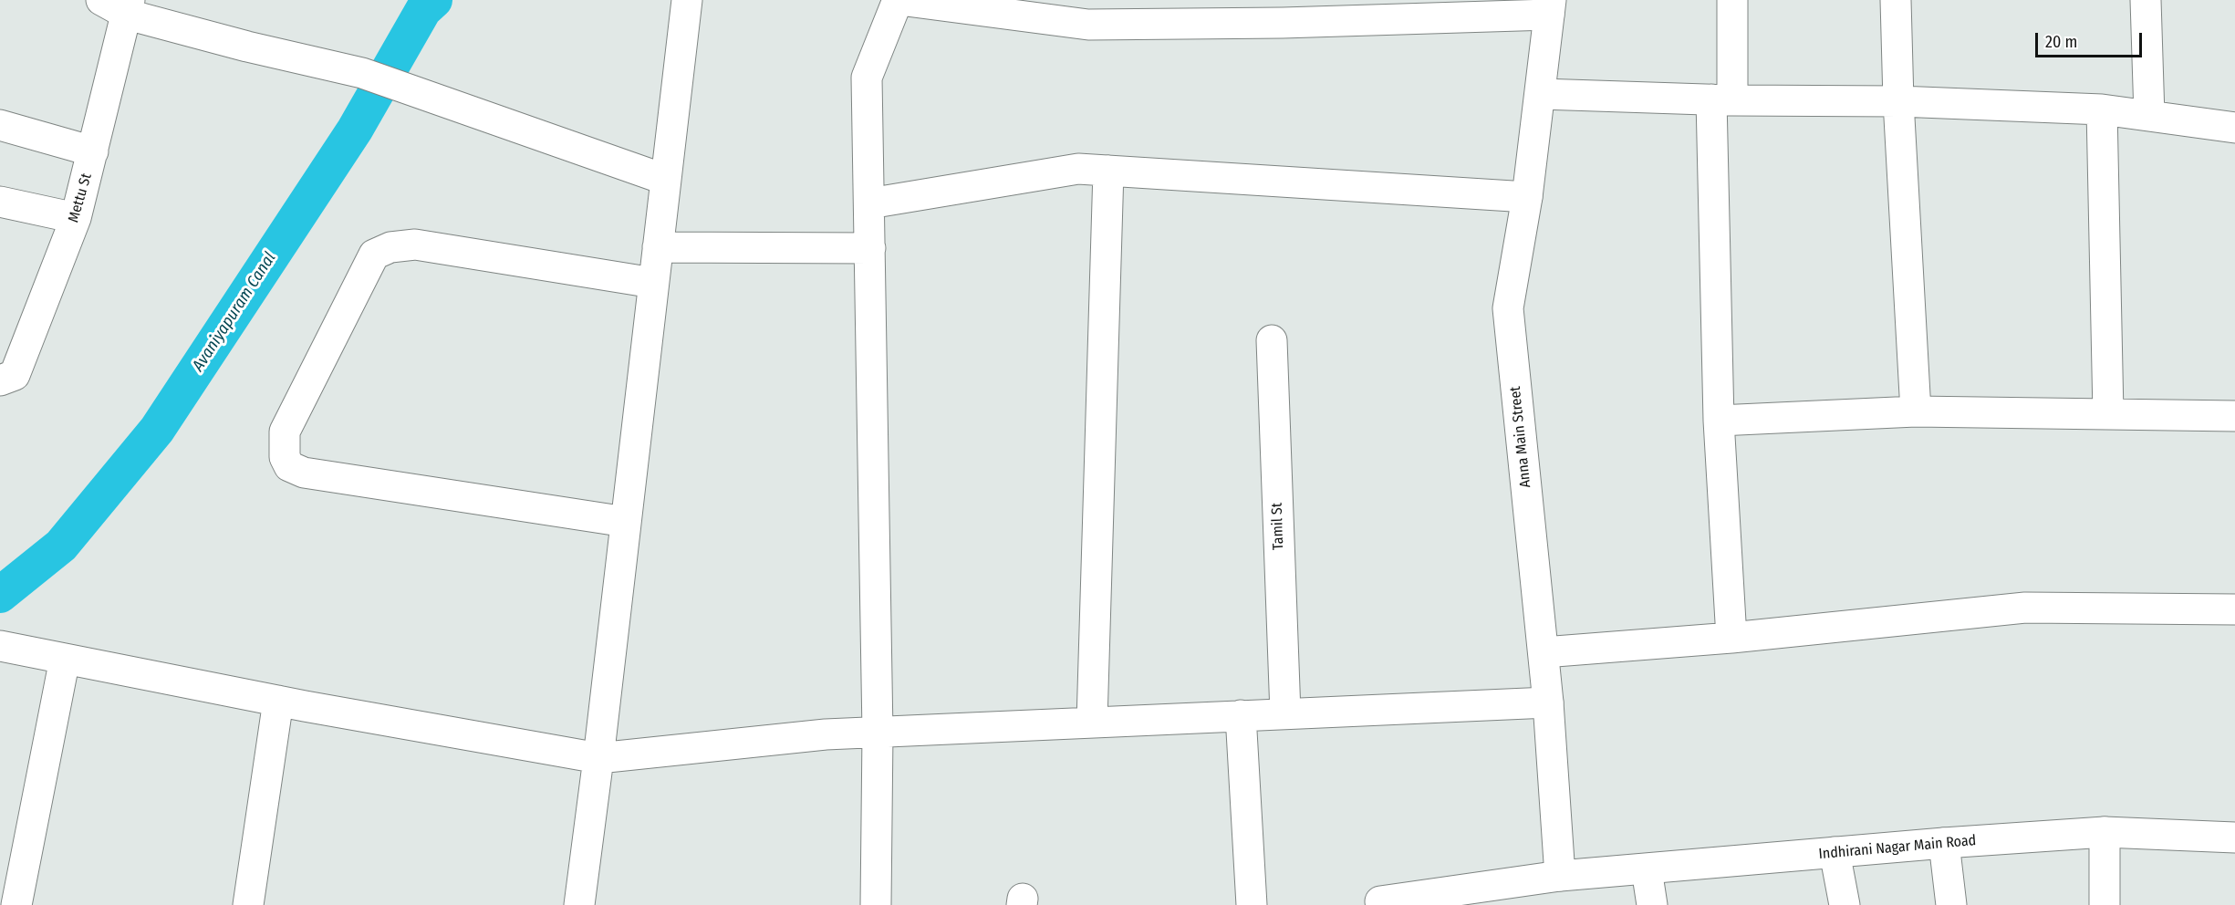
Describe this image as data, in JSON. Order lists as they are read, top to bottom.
{
  "streets": {
    "street": [
      "Mettu St",
      "Anna Main Street",
      "Tamil St",
      "Indhirani Nagar Main Road"
    ]
  },
  "crossings": [
    ["Anna Main Street", "Indhirani Nagar Main Road"]
  ],
  "water": ["Avaniyapuram Canal"],
  "scale_bar": "20 m"
}
